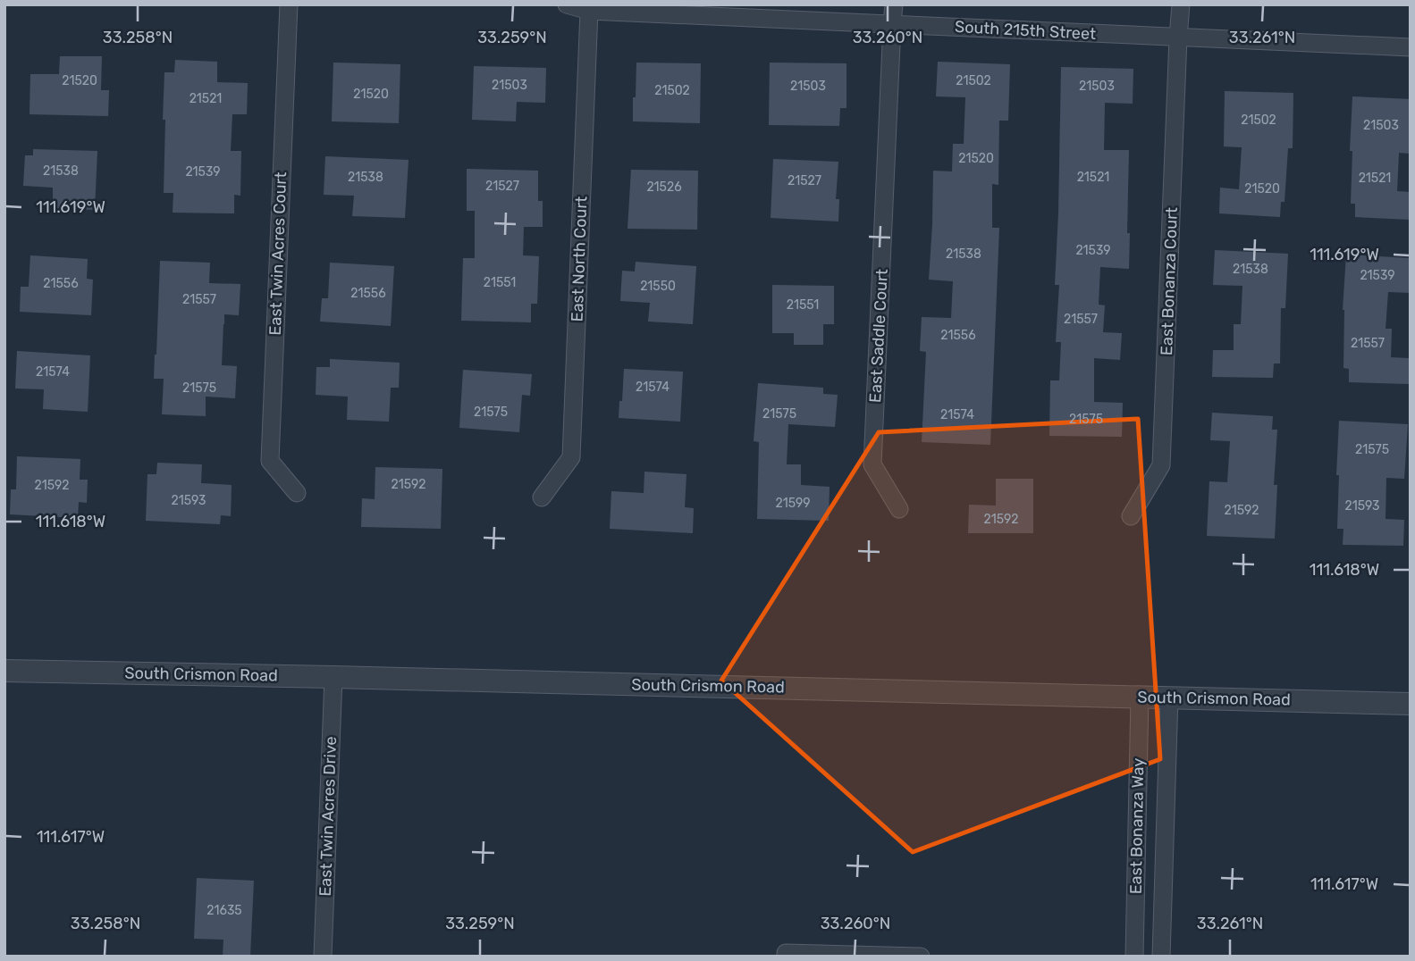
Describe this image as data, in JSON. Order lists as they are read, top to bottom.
{
  "streets": {
    "street": [
      "South 215th Street",
      "East Twin Acres Court",
      "East North Court",
      "East Bonanza Court",
      "East Saddle Court",
      "South Crismon Road",
      "East Twin Acres Drive",
      "East Bonanza Way"
    ]
  },
  "crossings": [
    ["South 215th Street", "East North Court"],
    ["South 215th Street", "East Bonanza Court"],
    ["South 215th Street", "East Saddle Court"],
    ["South Crismon Road", "East Twin Acres Drive"],
    ["South Crismon Road", "East Bonanza Way"]
  ],
  "house_numbers": [
    "21520",
    "21502",
    "21503",
    "21503",
    "21503",
    "21502",
    "21520",
    "21521",
    "21502",
    "21503",
    "21520",
    "21538",
    "21539",
    "21538",
    "21521",
    "21521",
    "21527",
    "21527",
    "21526",
    "21520",
    "21539",
    "21538",
    "21538",
    "21539",
    "21551",
    "21556",
    "21550",
    "21556",
    "21557",
    "21551",
    "21557",
    "21556",
    "21557",
    "21574",
    "21574",
    "21575",
    "21575",
    "21575",
    "21574",
    "21575",
    "21575",
    "21592",
    "21592",
    "21593",
    "21599",
    "21593",
    "21592",
    "21592",
    "21635"
  ],
  "coordinates": [
    "33.258°N",
    "33.259°N",
    "33.260°N",
    "33.261°N",
    "111.619°W",
    "111.618°W",
    "111.617°W"
  ]
}
